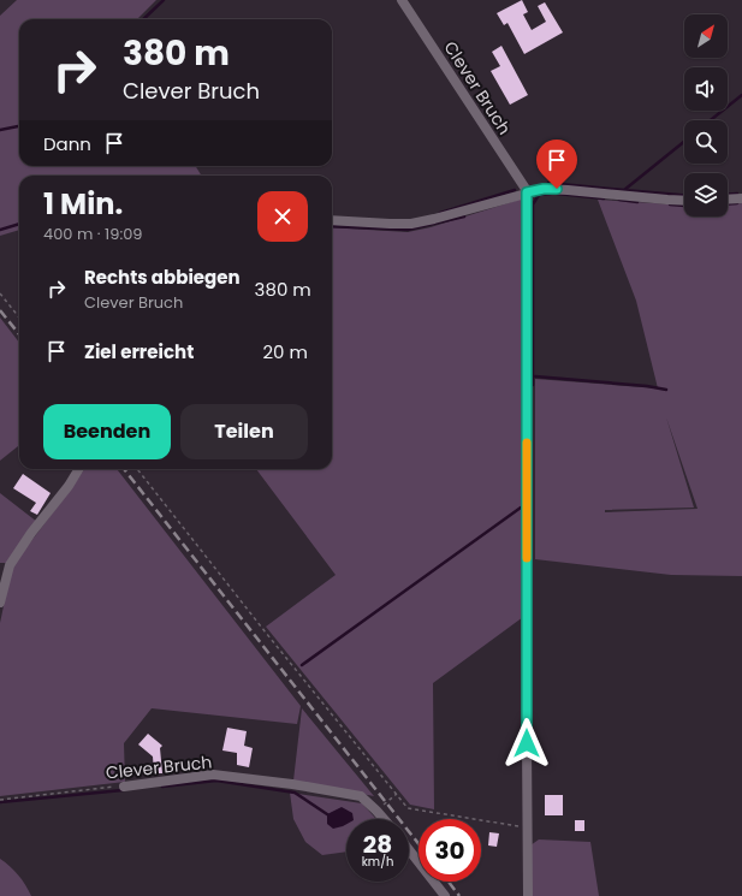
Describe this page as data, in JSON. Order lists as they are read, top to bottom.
{
  "streets": {
    "street": ["Clever Bruch"]
  },
  "north": "top right",
  "page": {
    "turn": ["380 m", "Clever Bruch"],
    "then": "Dann",
    "heading": ["1 Min.", "400 m · 19:09"],
    "list": [
      {
        "name": "Rechts abbiegen",
        "note": "Clever Bruch",
        "value": "380 m"
      },
      {
        "name": "Ziel erreicht",
        "value": "20 m"
      }
    ],
    "buttons": ["Beenden", "Teilen"],
    "speed": "28 km/h",
    "limit": "30"
  }
}
